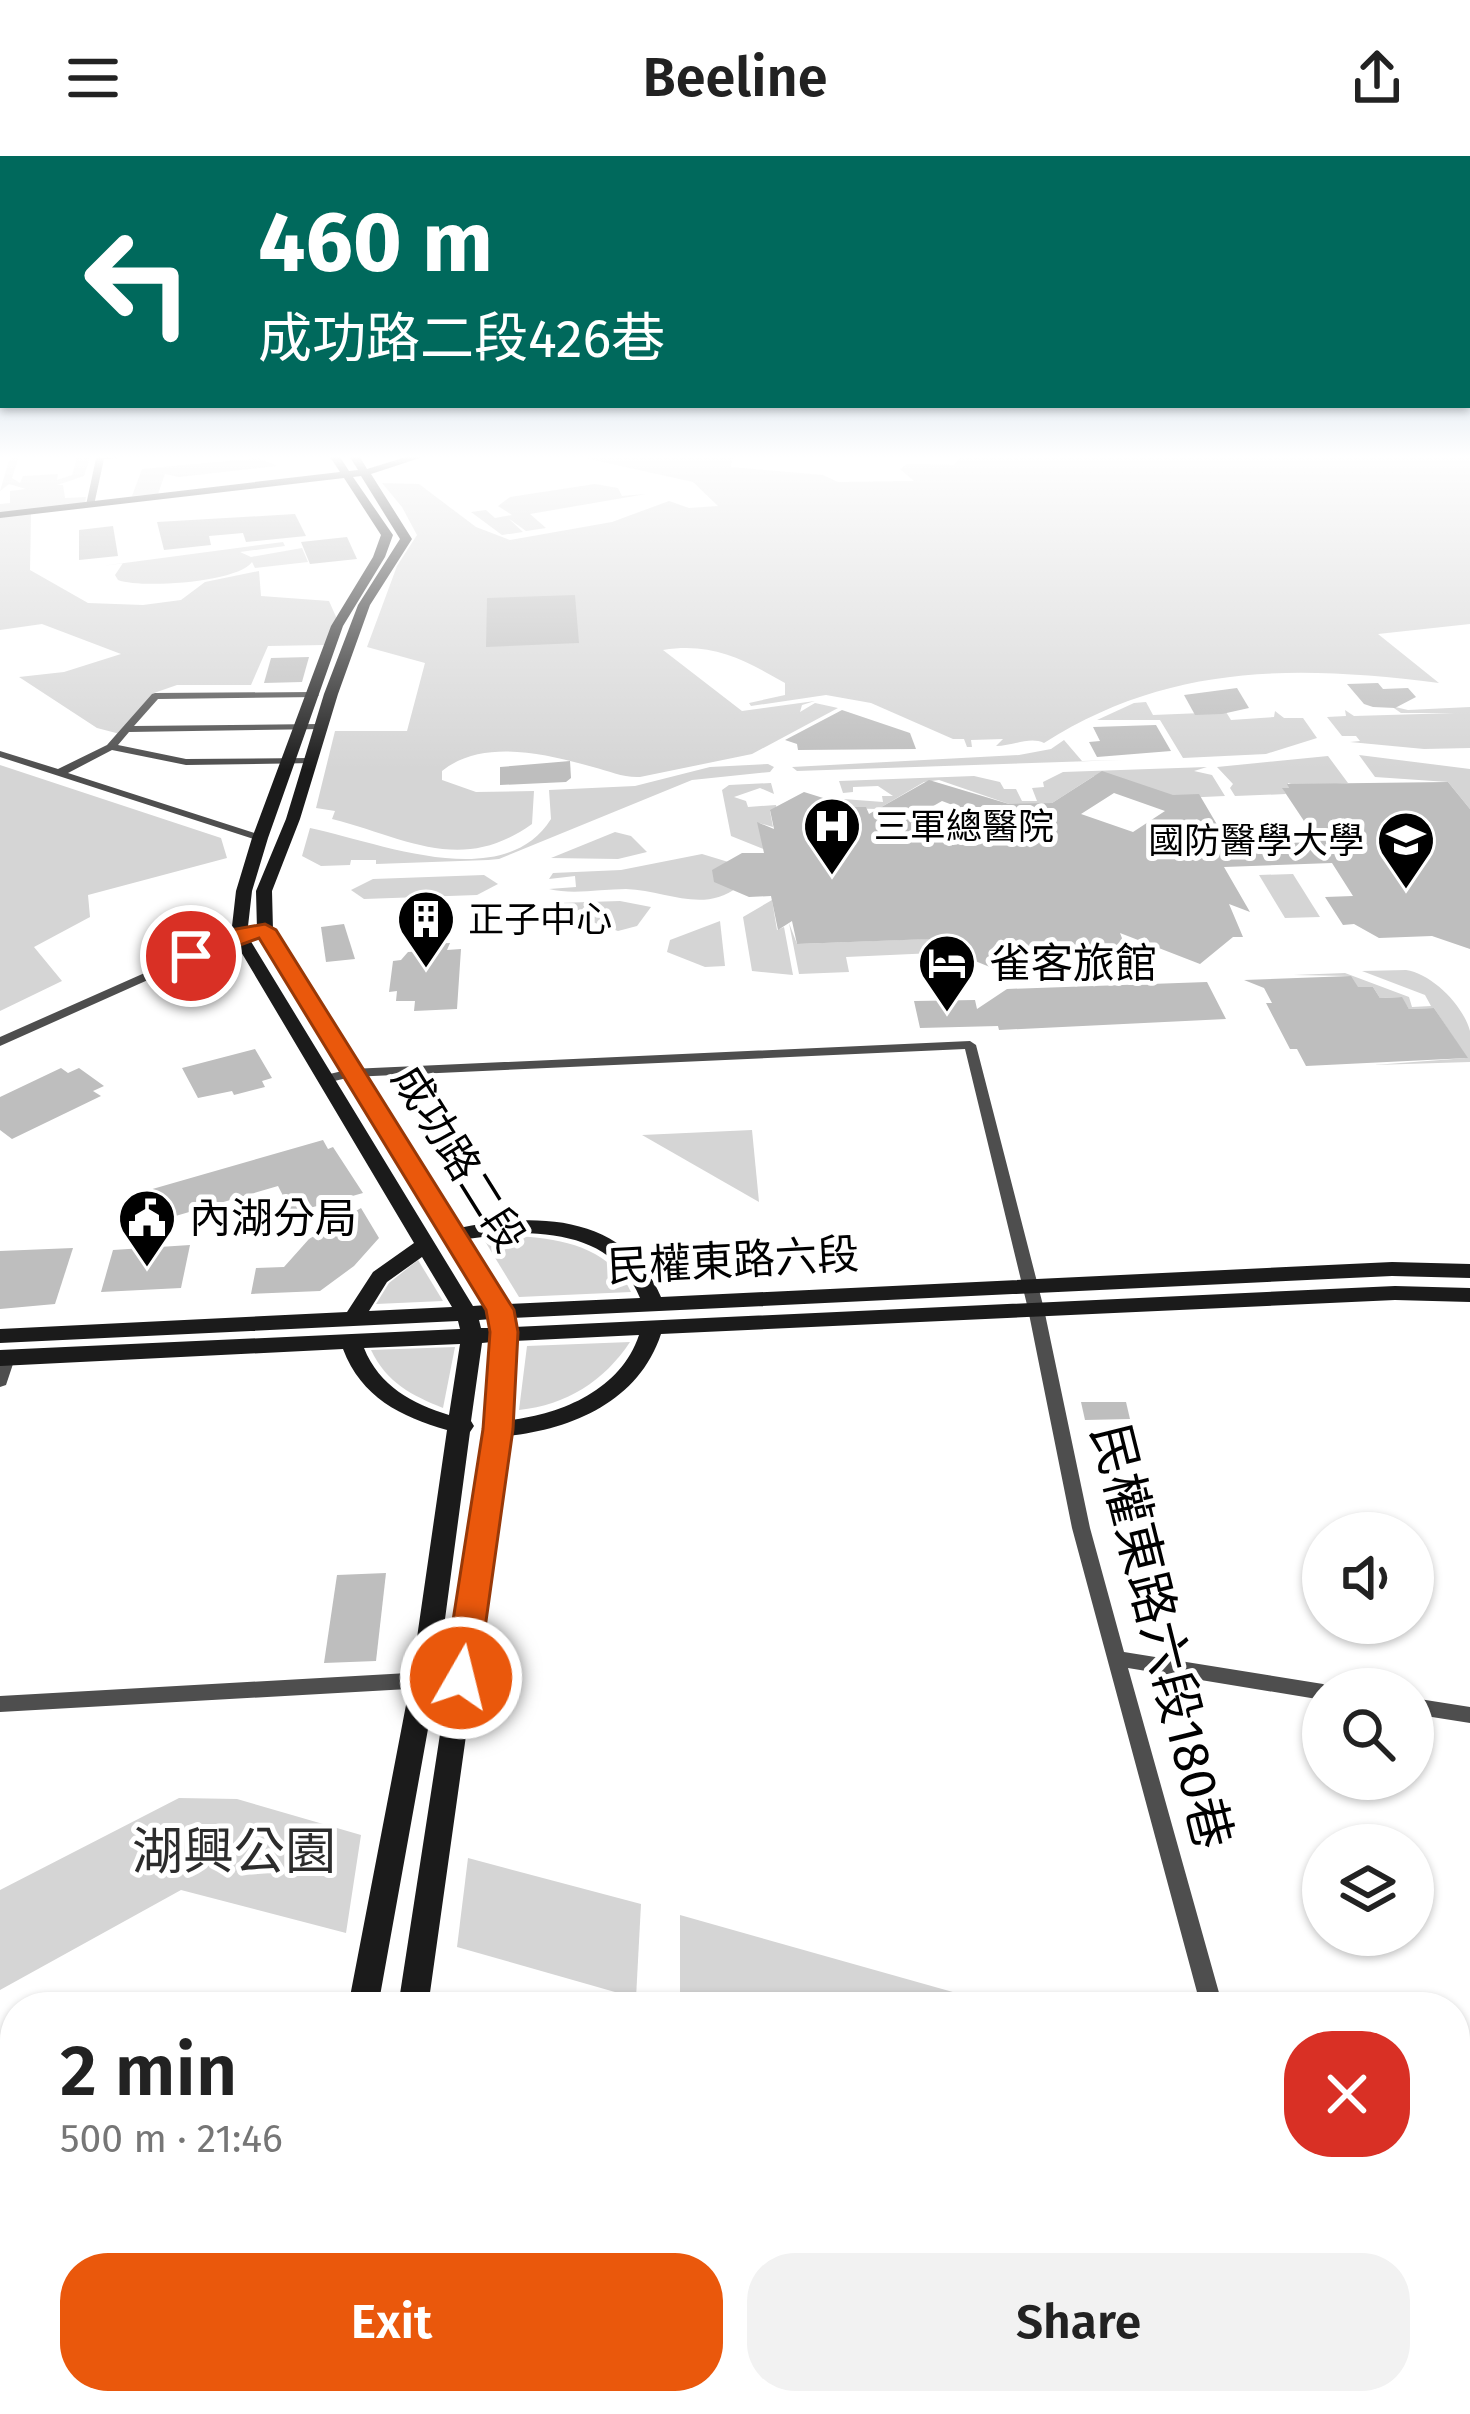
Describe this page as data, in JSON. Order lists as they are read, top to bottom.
{
  "streets": {
    "main road": ["成功路二段", "民權東路六段"],
    "street": ["民權東路六段180巷"]
  },
  "crossings": [
    ["成功路二段", "民權東路六段"],
    ["成功路二段", "民權東路六段180巷"],
    ["民權東路六段", "民權東路六段180巷"]
  ],
  "parks": ["湖興公園"],
  "places": {
    "hospital": ["三軍總醫院"],
    "school or university": ["國防醫學大學"],
    "building": ["正子中心"],
    "hotel": ["雀客旅館"],
    "public building": ["內湖分局"]
  },
  "page": {
    "header": "Beeline",
    "turn": ["460 m", "成功路二段426巷"],
    "heading": ["2 min", "500 m · 21:46"],
    "buttons": ["Exit", "Share"]
  }
}
